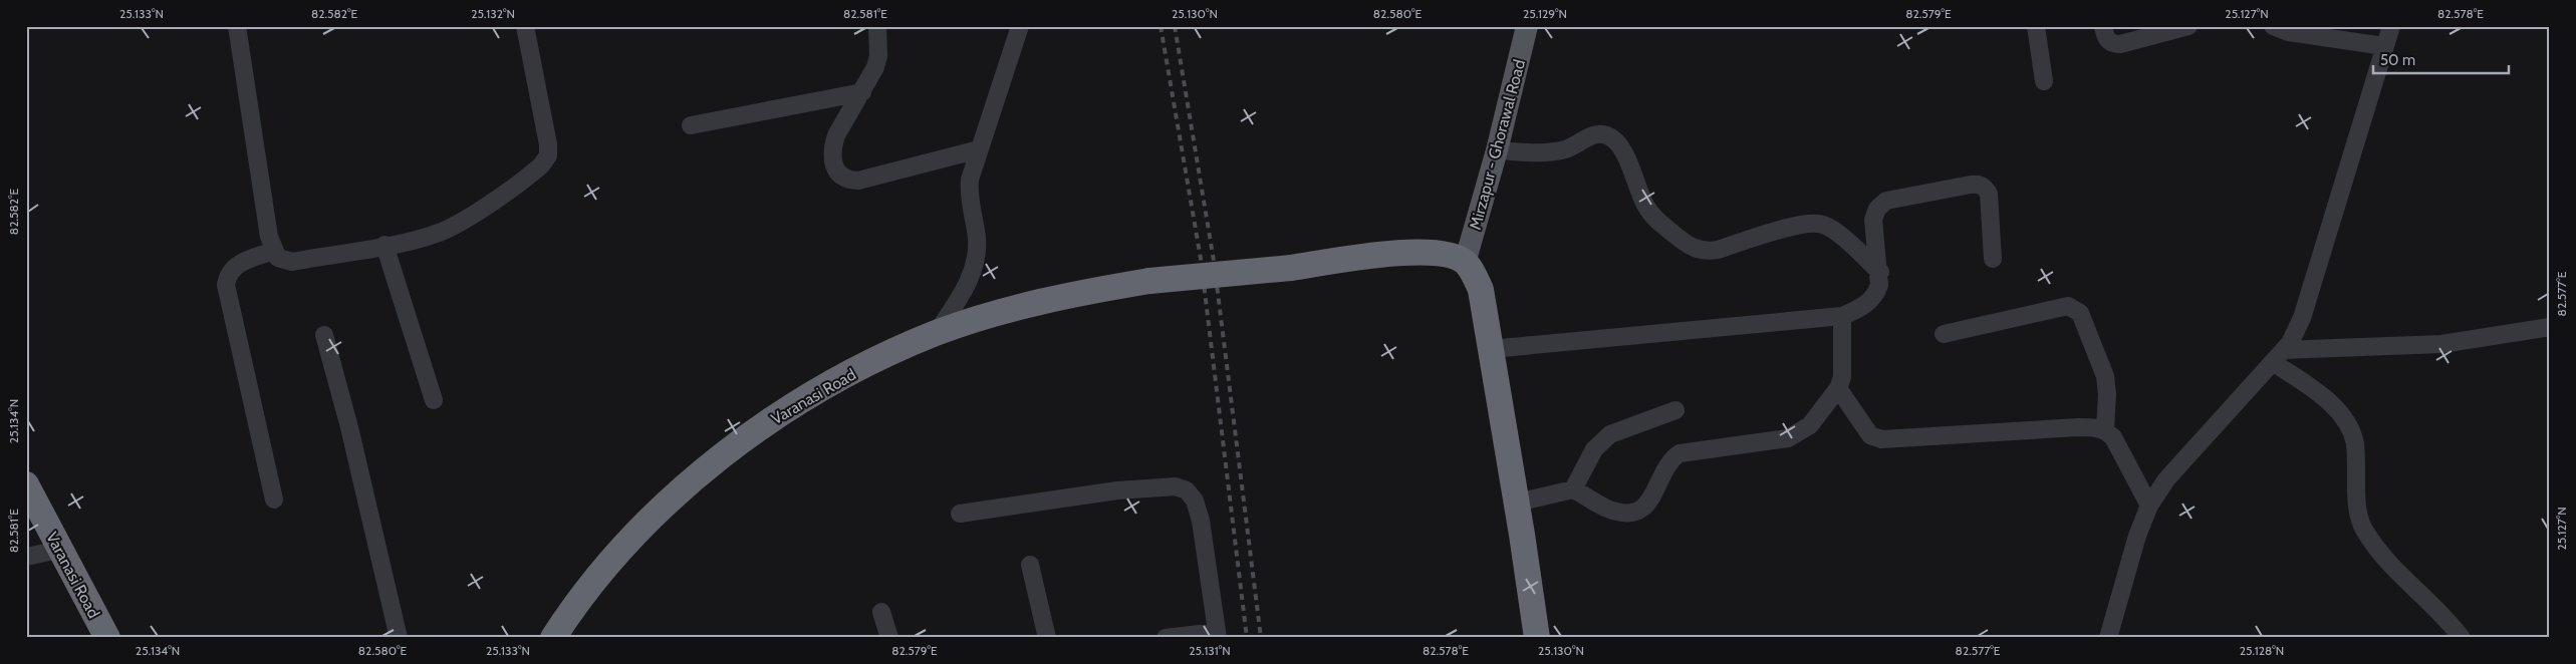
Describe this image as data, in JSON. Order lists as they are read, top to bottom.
{
  "streets": {
    "highway": ["Varanasi Road"],
    "main road": ["Mirzapur - Ghorawal Road"]
  },
  "crossings": [
    ["Mirzapur - Ghorawal Road", "Varanasi Road"]
  ],
  "scale_bar": "50 m",
  "coordinates": [
    "25.133°N",
    "82.582°E",
    "25.132°N",
    "82.581°E",
    "25.130°N",
    "82.580°E",
    "25.129°N",
    "82.579°E",
    "25.127°N",
    "82.578°E",
    "82.577°E",
    "25.134°N",
    "25.131°N",
    "25.128°N"
  ]
}
